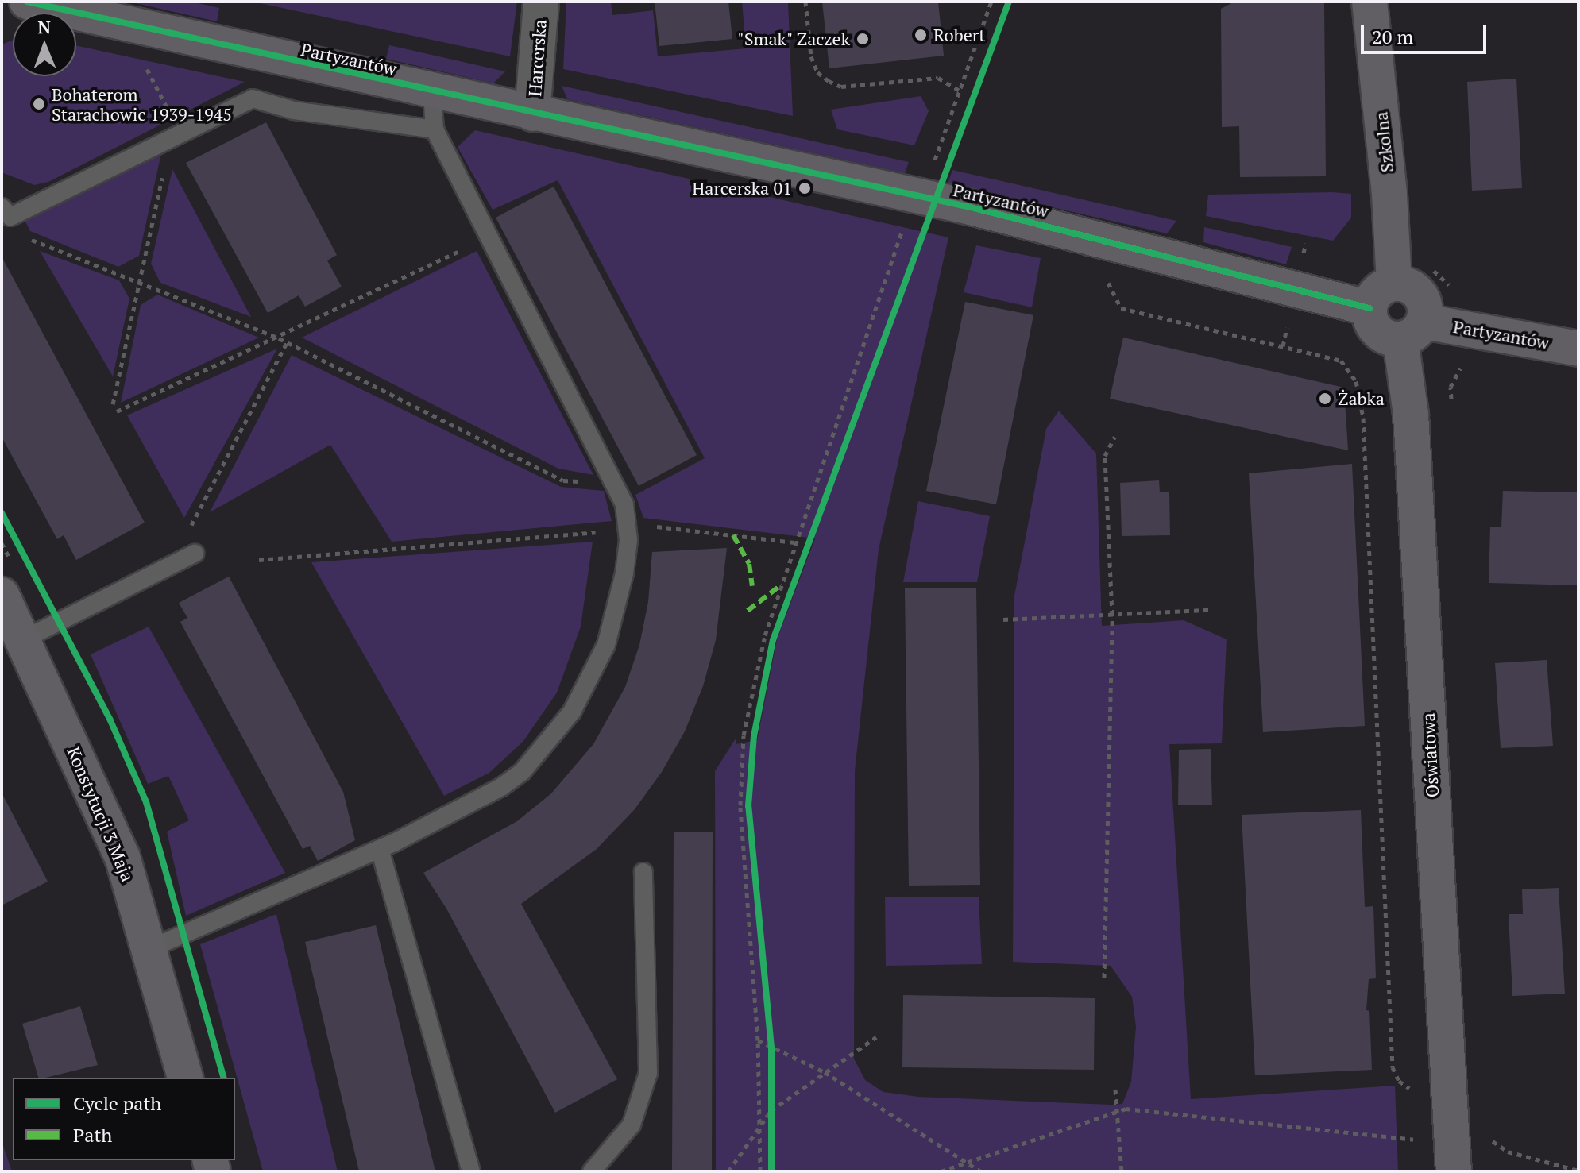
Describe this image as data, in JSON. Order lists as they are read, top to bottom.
{
  "streets": {
    "street": [
      "Harcerska",
      "Partyzantów",
      "Szkolna",
      "Oświatowa",
      "Konstytucji 3 Maja"
    ]
  },
  "crossings": [
    ["Harcerska", "Partyzantów"],
    ["Partyzantów", "Szkolna"],
    ["Partyzantów", "Oświatowa"],
    ["Szkolna", "Oświatowa"]
  ],
  "places": [
    "Robert",
    "\"Smak\" Zaczek",
    "Bohaterom Starachowic 1939-1945",
    "Harcerska 01",
    "Żabka"
  ],
  "legend": ["Cycle path", "Path"],
  "scale_bar": "20 m",
  "north": "top"
}
